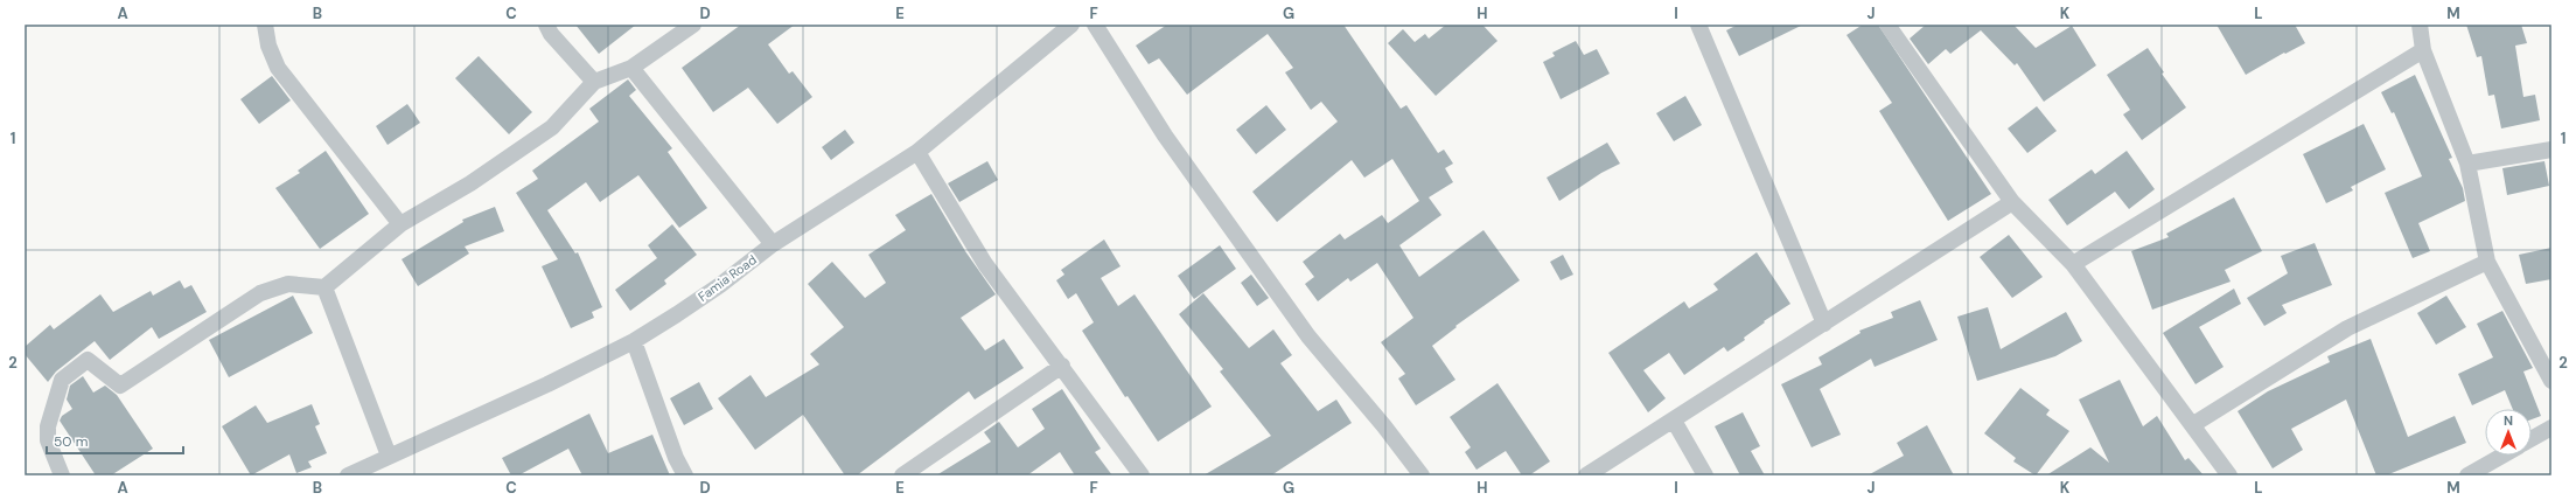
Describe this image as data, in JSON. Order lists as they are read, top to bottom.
{
  "streets": {
    "street": ["Famia Road"]
  },
  "scale_bar": "50 m",
  "north": "top",
  "grid": {
    "columns": [
      "A",
      "B",
      "C",
      "D",
      "E",
      "F",
      "G",
      "H",
      "I",
      "J",
      "K",
      "L",
      "M"
    ],
    "rows": ["1", "2"]
  }
}
